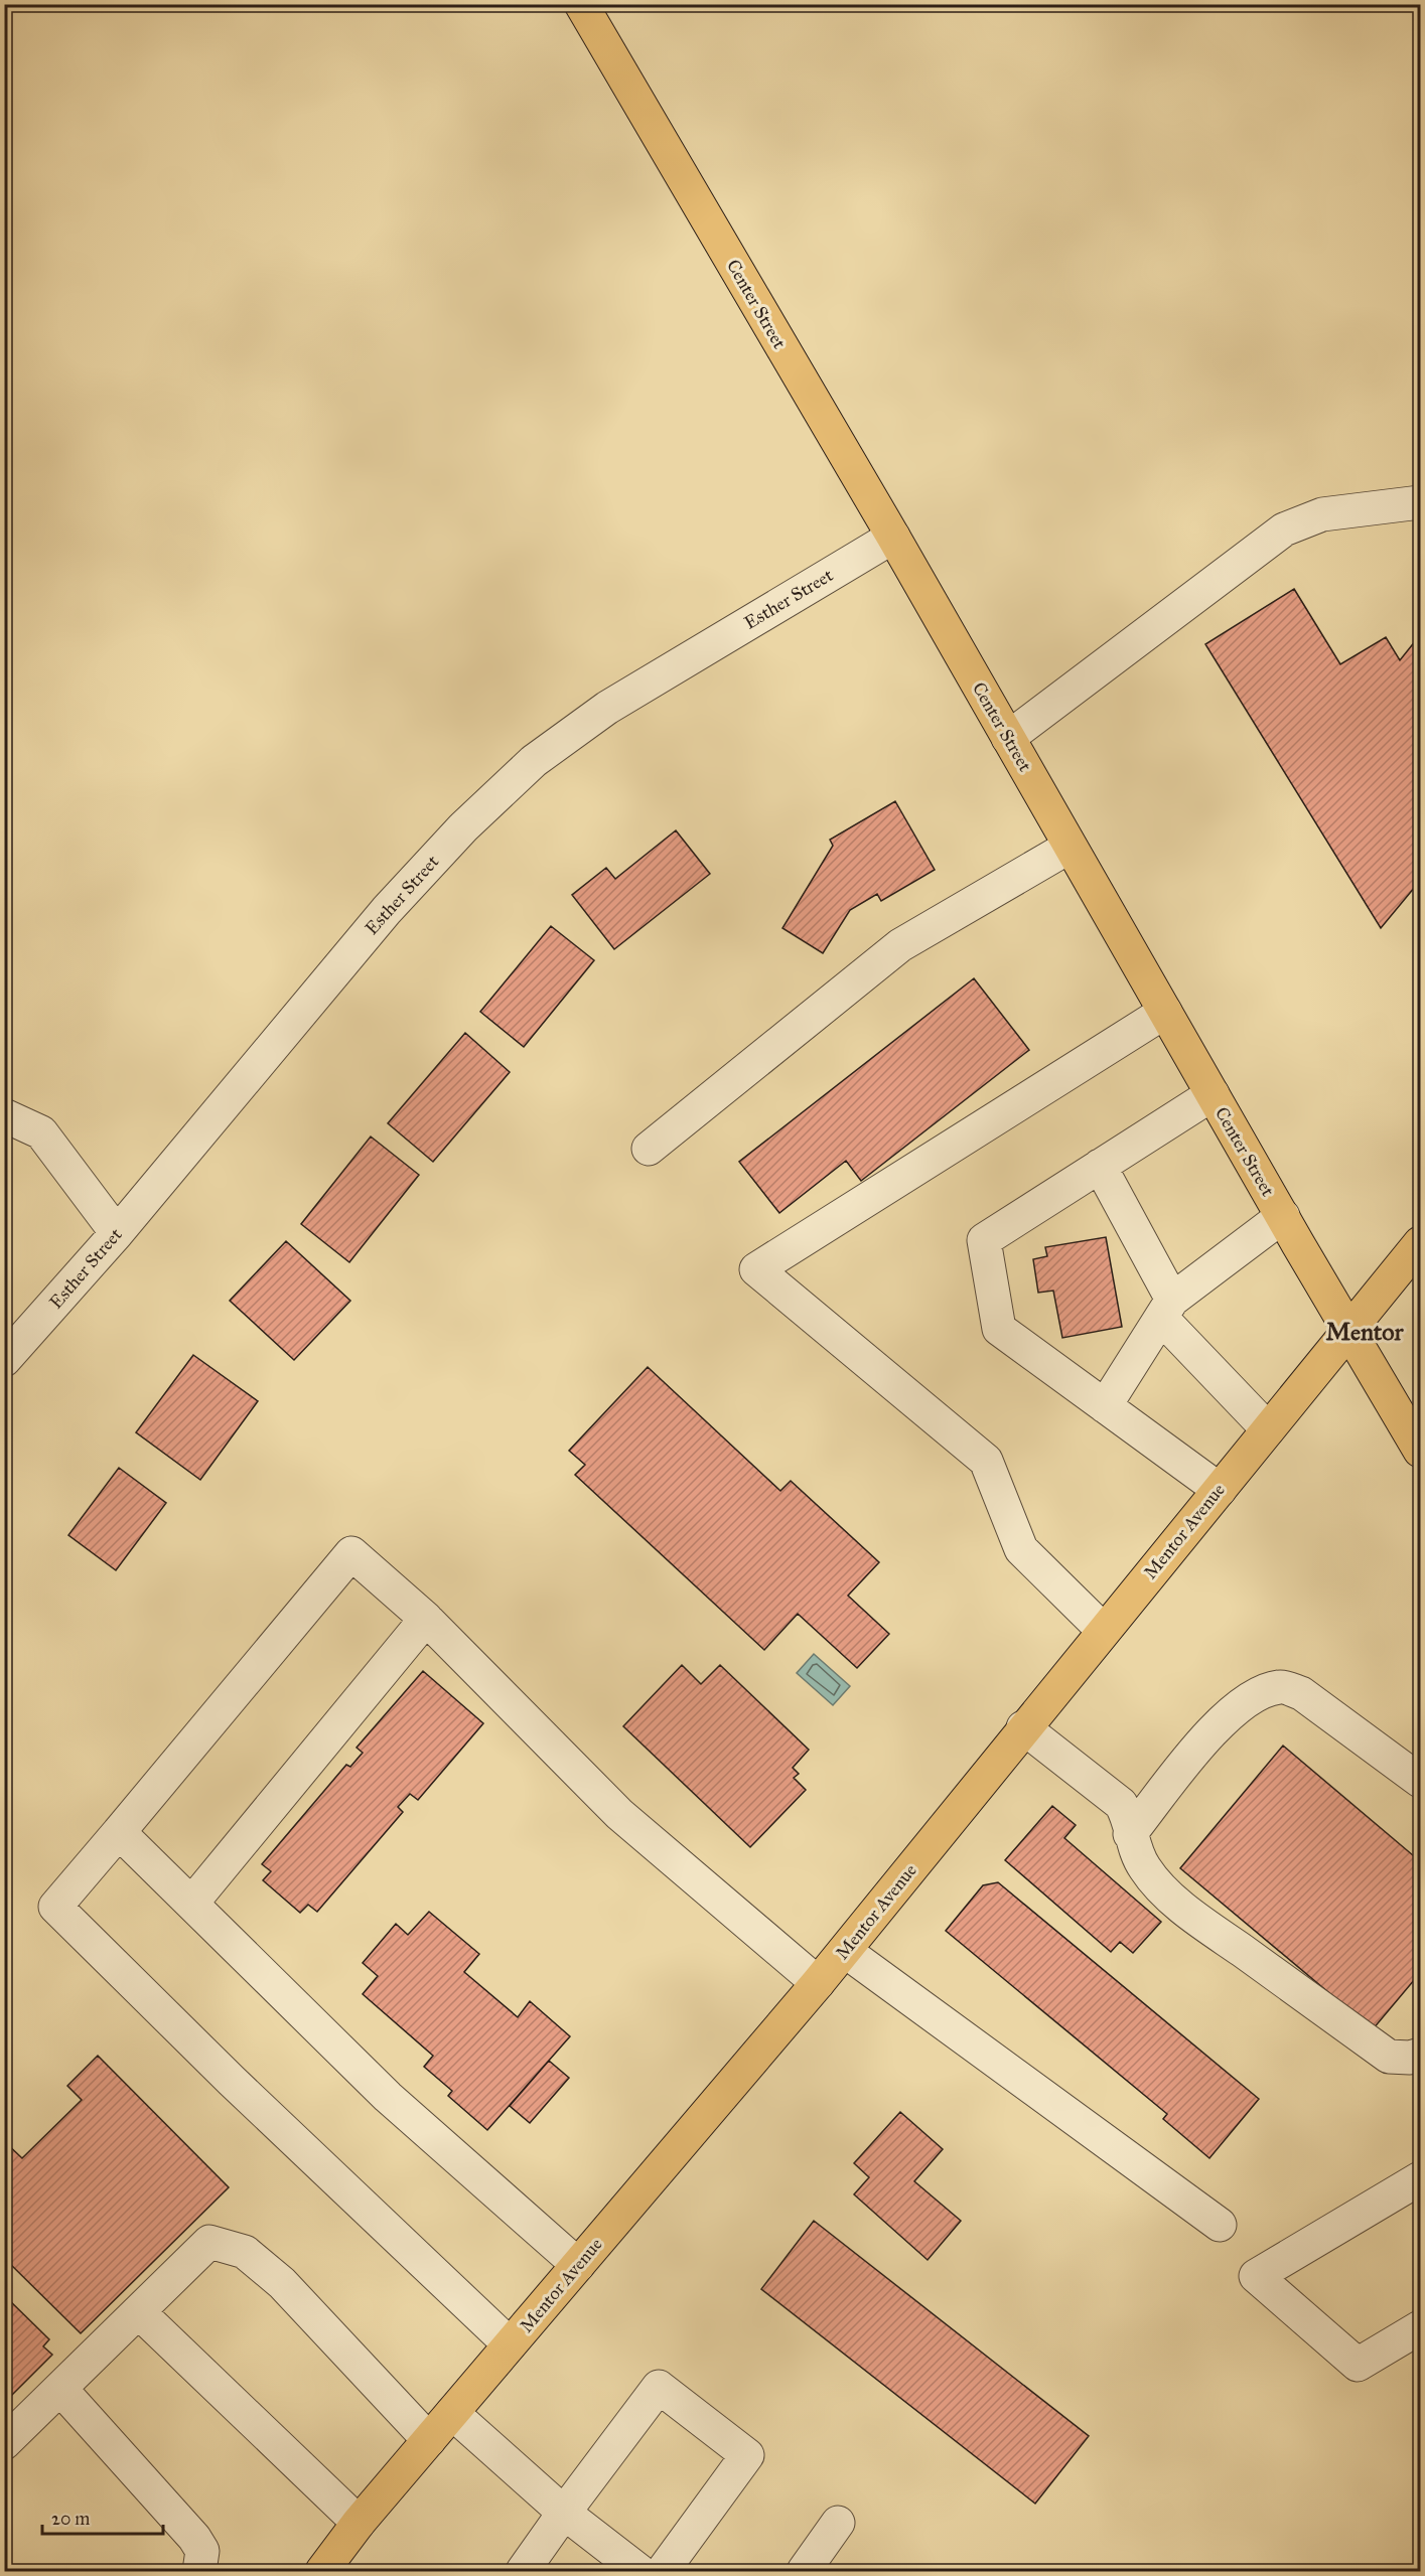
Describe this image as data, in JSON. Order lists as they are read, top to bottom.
{
  "streets": {
    "main road": ["Center Street", "Mentor Avenue"],
    "street": ["Esther Street"]
  },
  "crossings": [
    ["Center Street", "Esther Street"],
    ["Center Street", "Mentor Avenue"]
  ],
  "districts": ["Mentor"],
  "scale_bar": "20 m"
}
